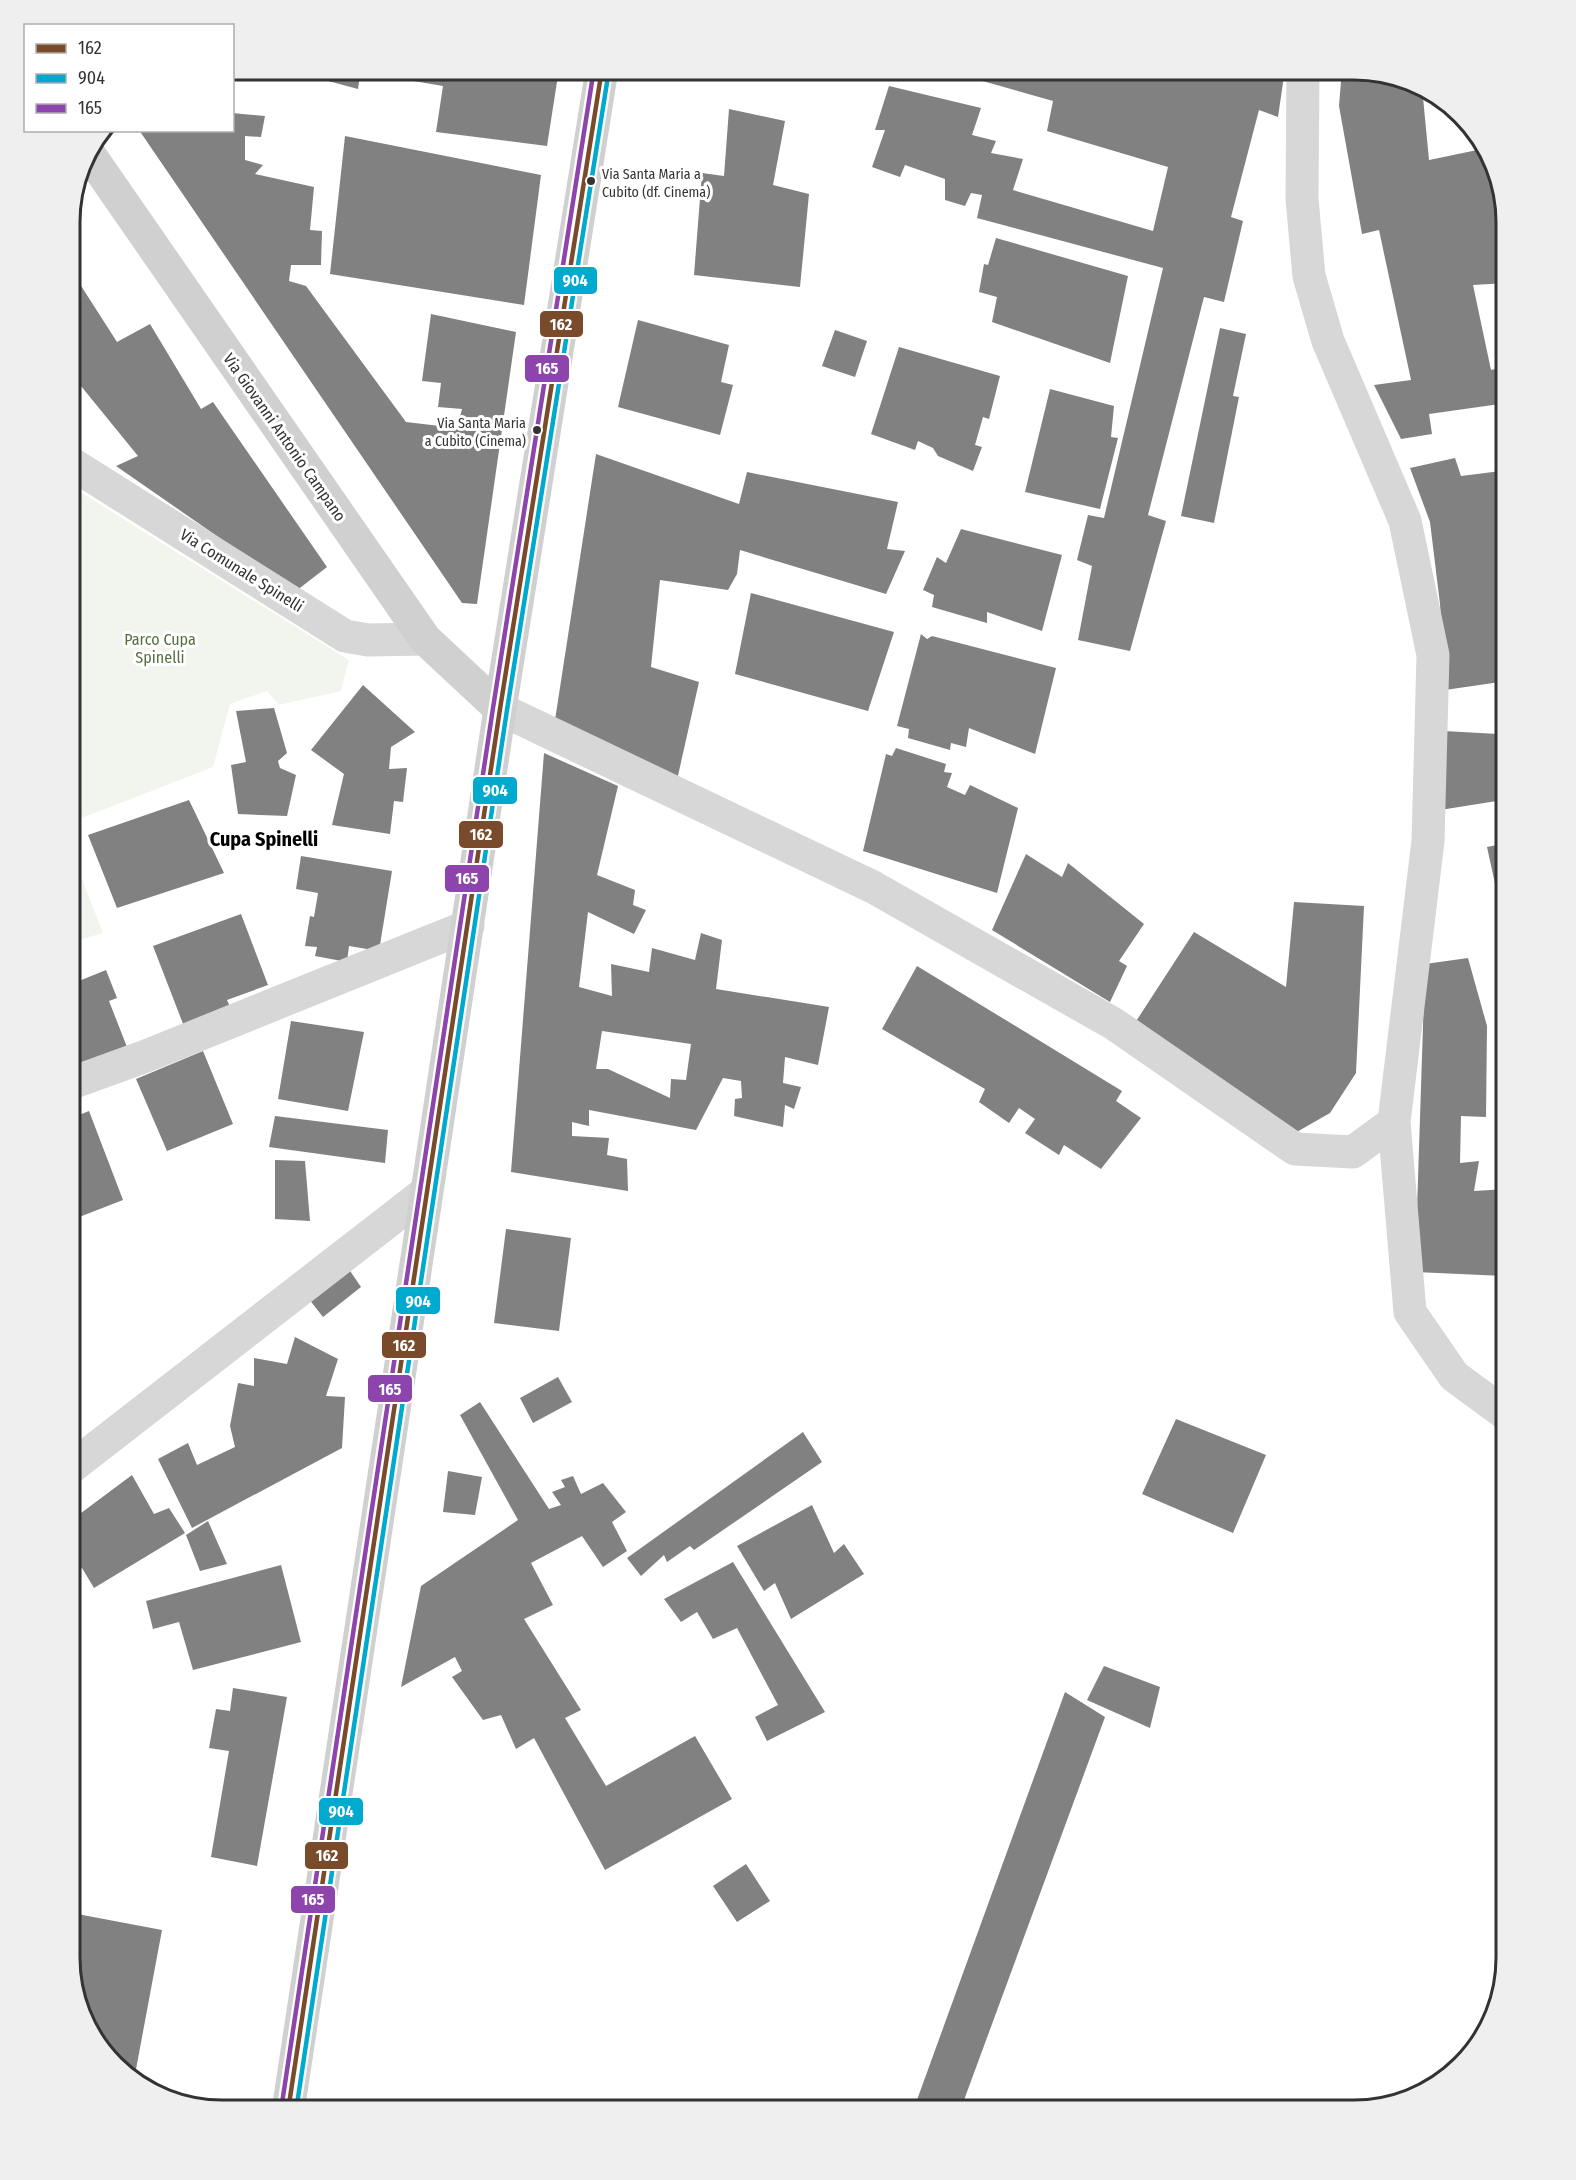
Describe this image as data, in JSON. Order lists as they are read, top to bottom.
{
  "streets": {
    "main road": ["Via Giovanni Antonio Campano"],
    "street": ["Via Comunale Spinelli"]
  },
  "crossings": [
    ["Via Giovanni Antonio Campano", "Via Comunale Spinelli"]
  ],
  "districts": ["Cupa Spinelli"],
  "parks": ["Parco Cupa Spinelli"],
  "places": ["Via Santa Maria a Cubito (df. Cinema)", "Via Santa Maria a Cubito (Cinema)"],
  "lines": ["transit line 162", "transit line 904", "transit line 165"],
  "legend": ["162", "904", "165"]
}
